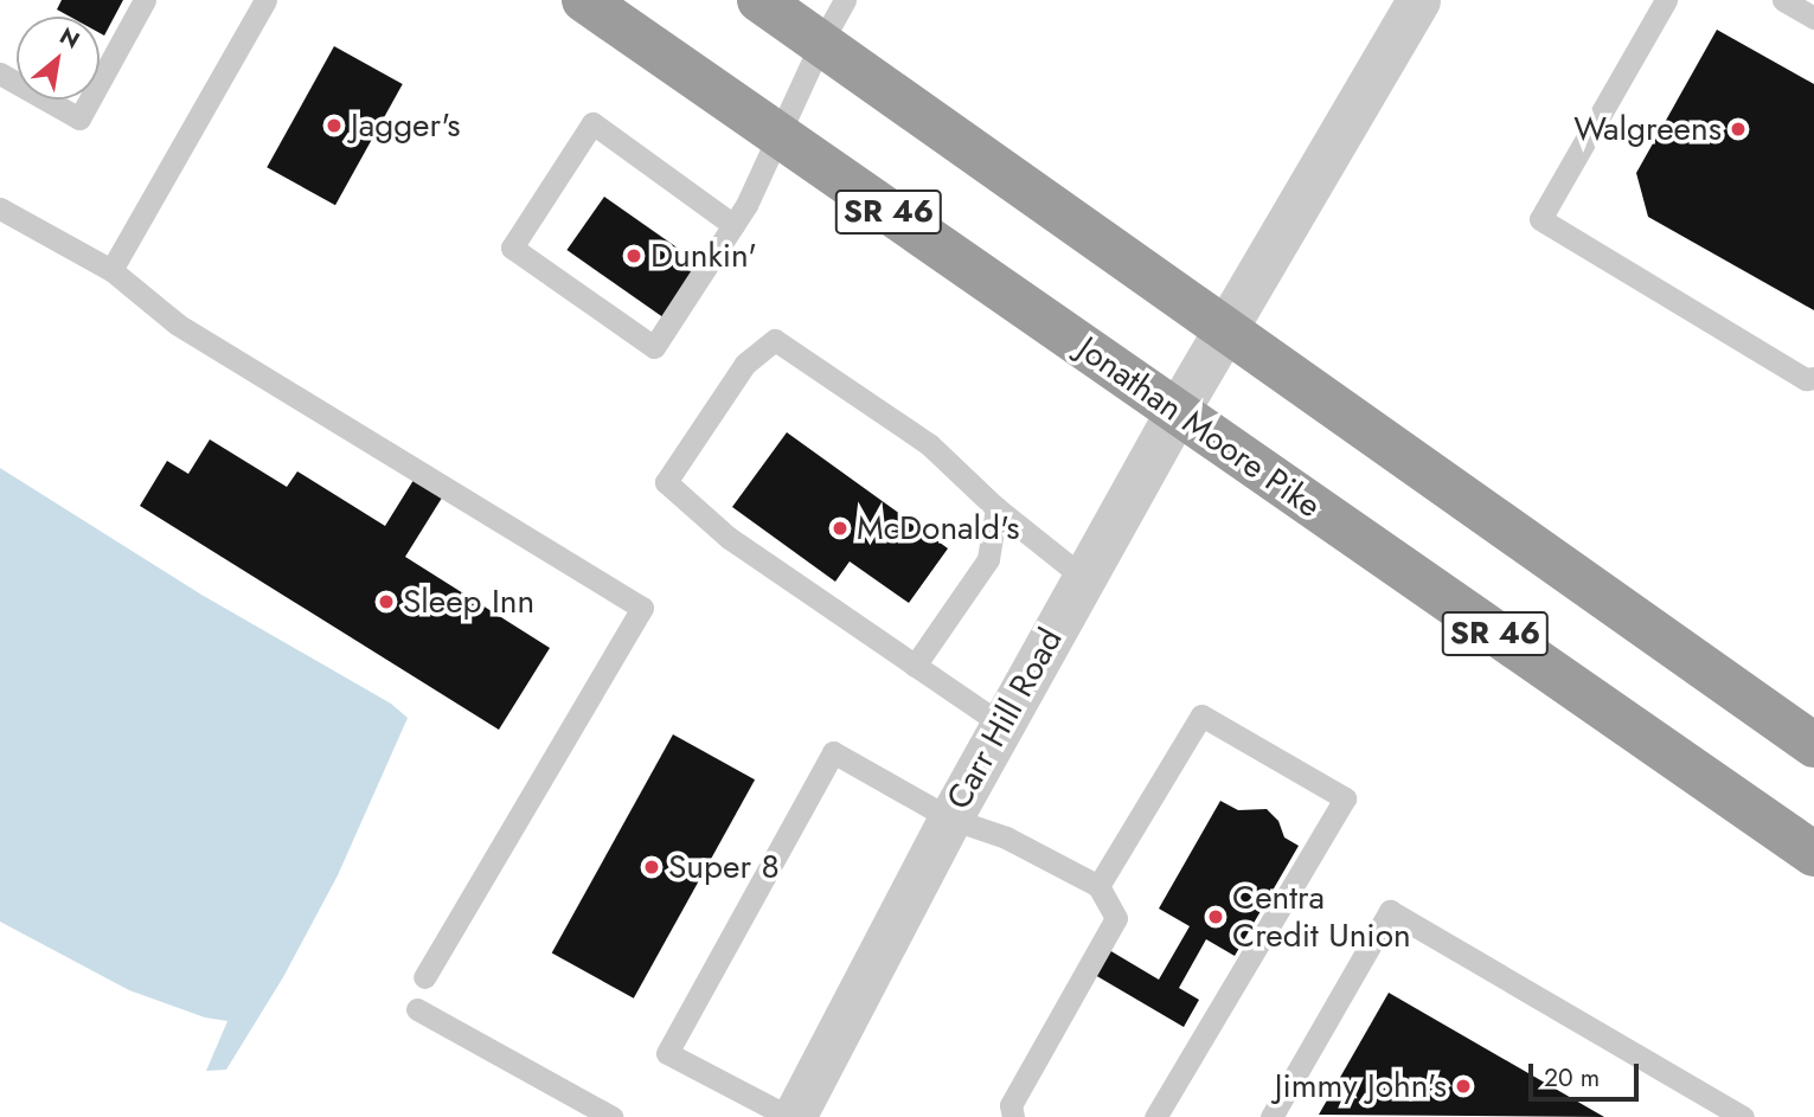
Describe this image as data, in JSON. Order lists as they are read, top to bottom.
{
  "streets": {
    "highway": ["SR 46", "Jonathan Moore Pike"],
    "street": ["Carr Hill Road"]
  },
  "crossings": [
    ["SR 46", "Carr Hill Road"],
    ["Jonathan Moore Pike", "Carr Hill Road"]
  ],
  "places": [
    "Jagger's",
    "Walgreens",
    "Dunkin'",
    "McDonald's",
    "Sleep Inn",
    "Super 8",
    "Centra Credit Union",
    "Jimmy John's"
  ],
  "scale_bar": "20 m",
  "north": "top right"
}
